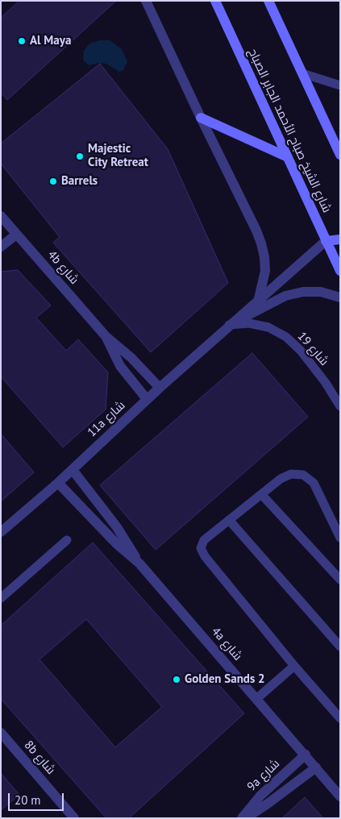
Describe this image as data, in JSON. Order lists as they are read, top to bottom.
{
  "streets": {
    "main road": ["شارع الشيخ صباح الأحمد الجابر الصباح"],
    "street": [
      "4b شارع",
      "11a شارع",
      "4a شارع",
      "8b شارع",
      "9a شارع"
    ],
    "lane": ["شارع 19"]
  },
  "crossings": [
    ["شارع الشيخ صباح الأحمد الجابر الصباح", "11a شارع"],
    ["4b شارع", "11a شارع"],
    ["شارع 19", "11a شارع"],
    ["11a شارع", "4a شارع"],
    ["4a شارع", "9a شارع"]
  ],
  "places": [
    "Al Maya",
    "Majestic City Retreat",
    "Barrels",
    "Golden Sands 2"
  ],
  "scale_bar": "20 m"
}
